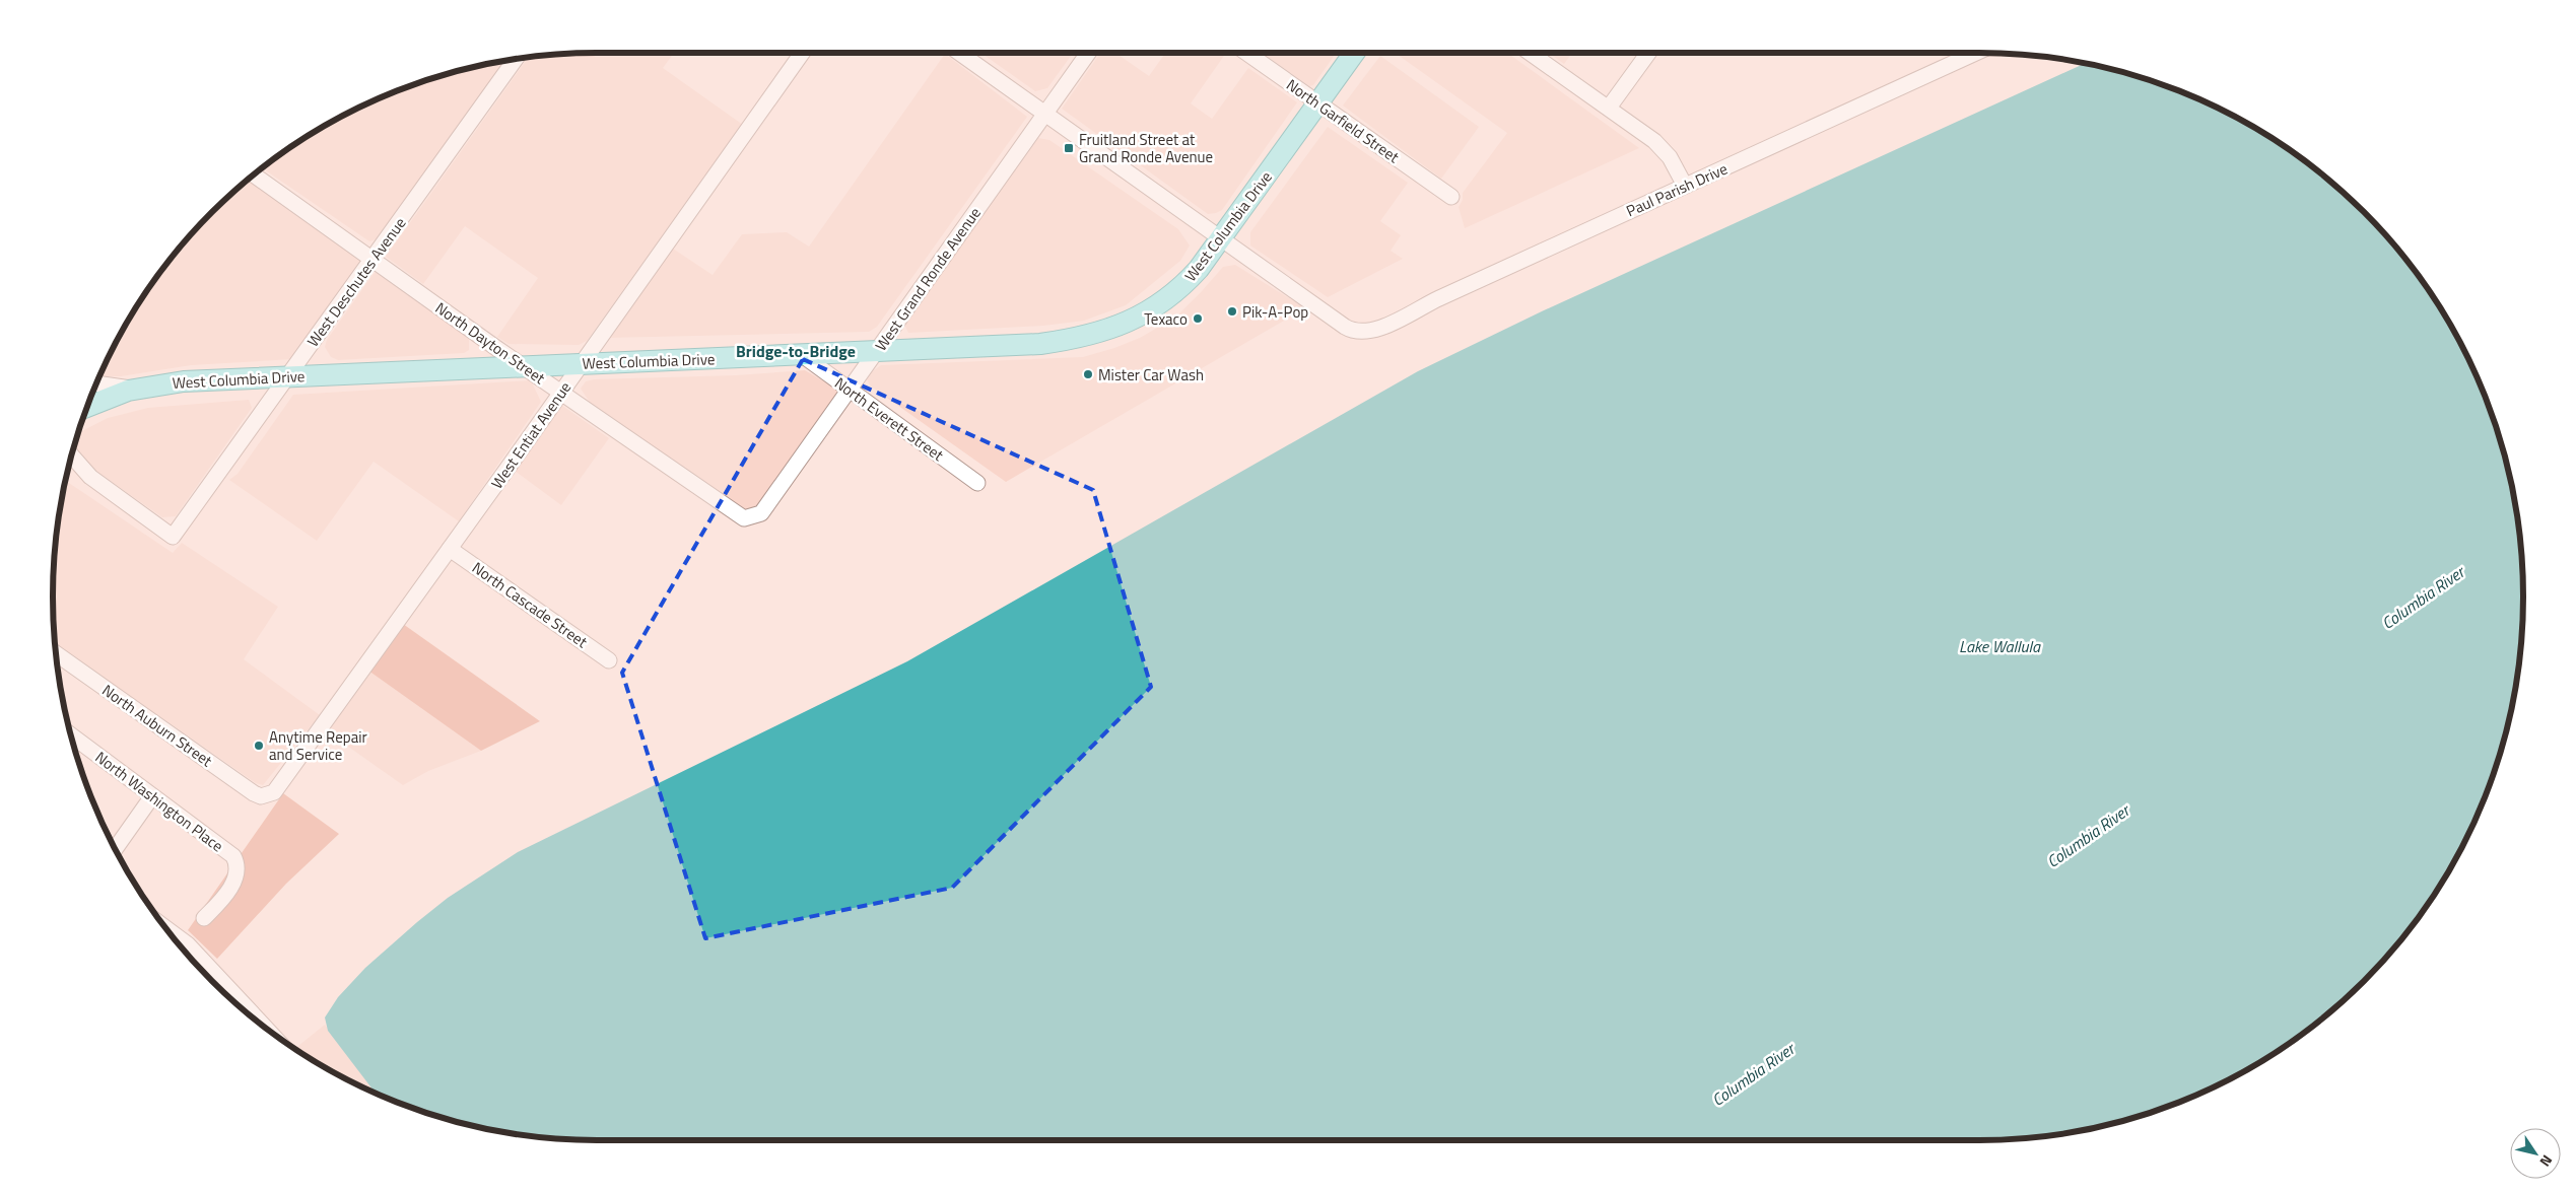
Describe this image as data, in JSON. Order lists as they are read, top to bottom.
{
  "streets": {
    "main road": ["West Columbia Drive"],
    "street": [
      "North Garfield Street",
      "Paul Parish Drive",
      "West Grand Ronde Avenue",
      "West Deschutes Avenue",
      "North Dayton Street",
      "North Everett Street",
      "West Entiat Avenue",
      "North Cascade Street",
      "North Auburn Street",
      "North Washington Place"
    ]
  },
  "crossings": [
    ["North Garfield Street", "West Columbia Drive"],
    ["Paul Parish Drive", "West Columbia Drive"],
    ["West Columbia Drive", "West Grand Ronde Avenue"],
    ["West Columbia Drive", "West Deschutes Avenue"],
    ["West Columbia Drive", "North Dayton Street"],
    ["West Columbia Drive", "North Everett Street"],
    ["West Columbia Drive", "West Entiat Avenue"],
    ["West Grand Ronde Avenue", "North Dayton Street"],
    ["West Grand Ronde Avenue", "North Everett Street"],
    ["West Deschutes Avenue", "North Dayton Street"],
    ["North Dayton Street", "West Entiat Avenue"],
    ["West Entiat Avenue", "North Cascade Street"],
    ["West Entiat Avenue", "North Auburn Street"]
  ],
  "districts": ["Bridge-to-Bridge"],
  "water": ["Columbia River", "Lake Wallula"],
  "places": {
    "transit": ["Fruitland Street at Grand Ronde Avenue"],
    "other": [
      "Pik-A-Pop",
      "Texaco",
      "Mister Car Wash",
      "Anytime Repair and Service"
    ]
  },
  "north": "bottom right"
}
